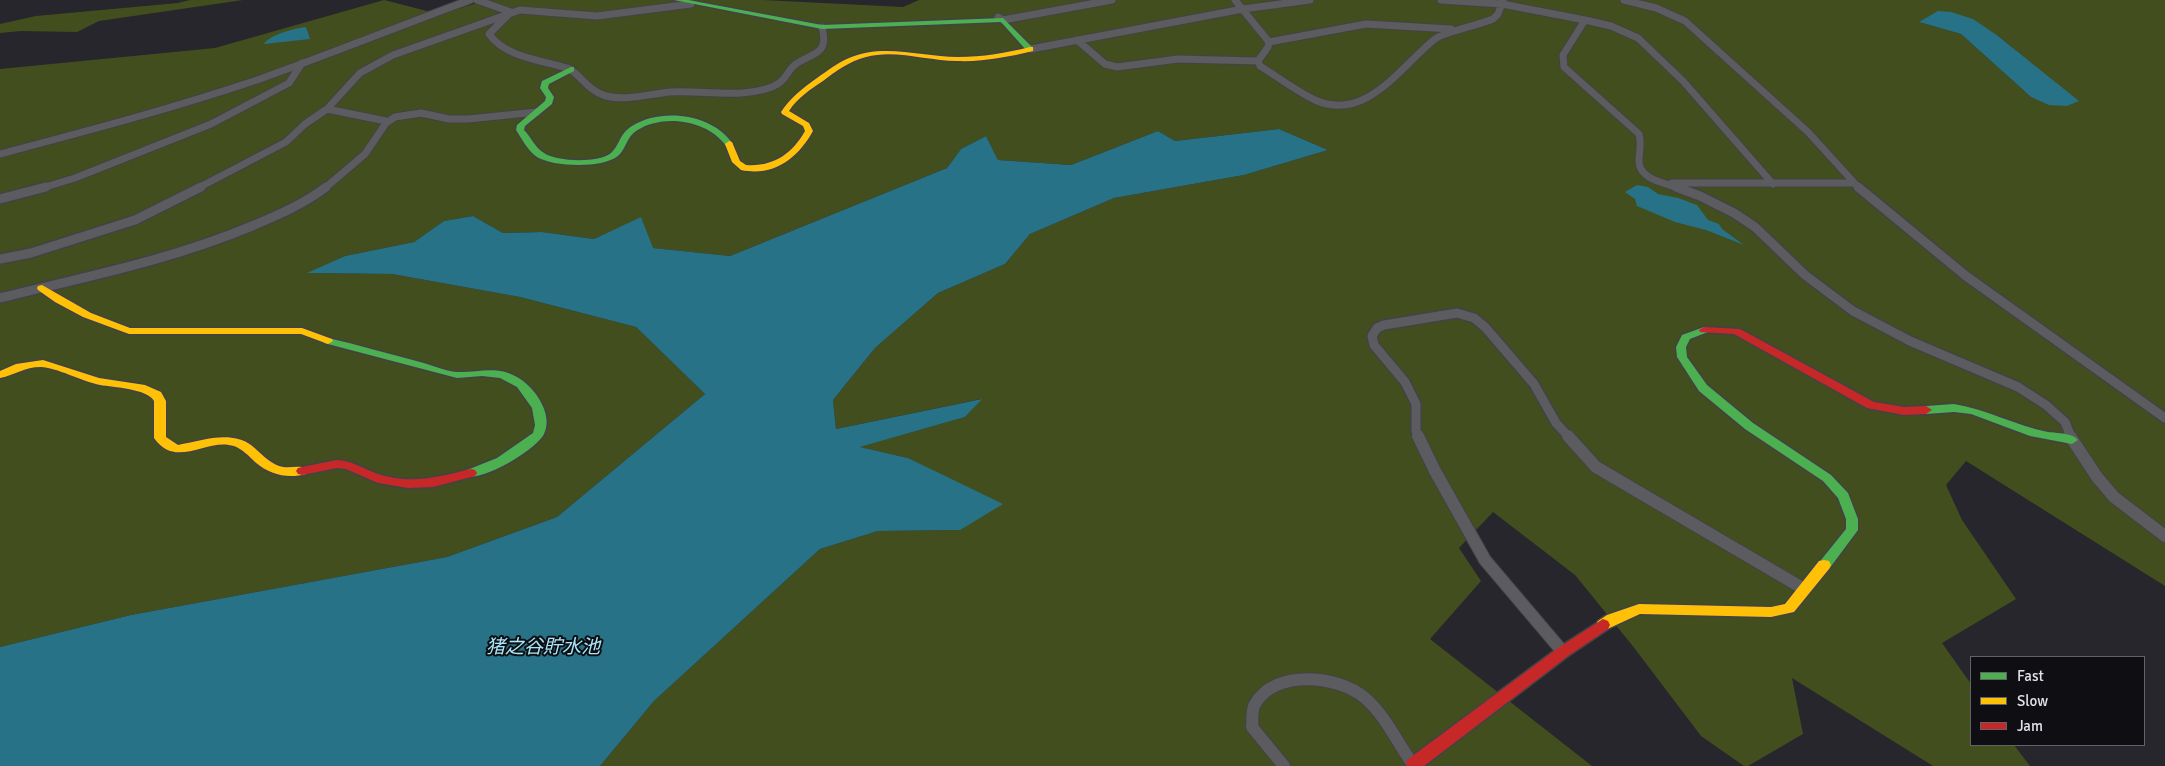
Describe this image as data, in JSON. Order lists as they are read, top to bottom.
{
  "water": ["猪之谷貯水池"],
  "legend": ["Fast", "Slow", "Jam"]
}
